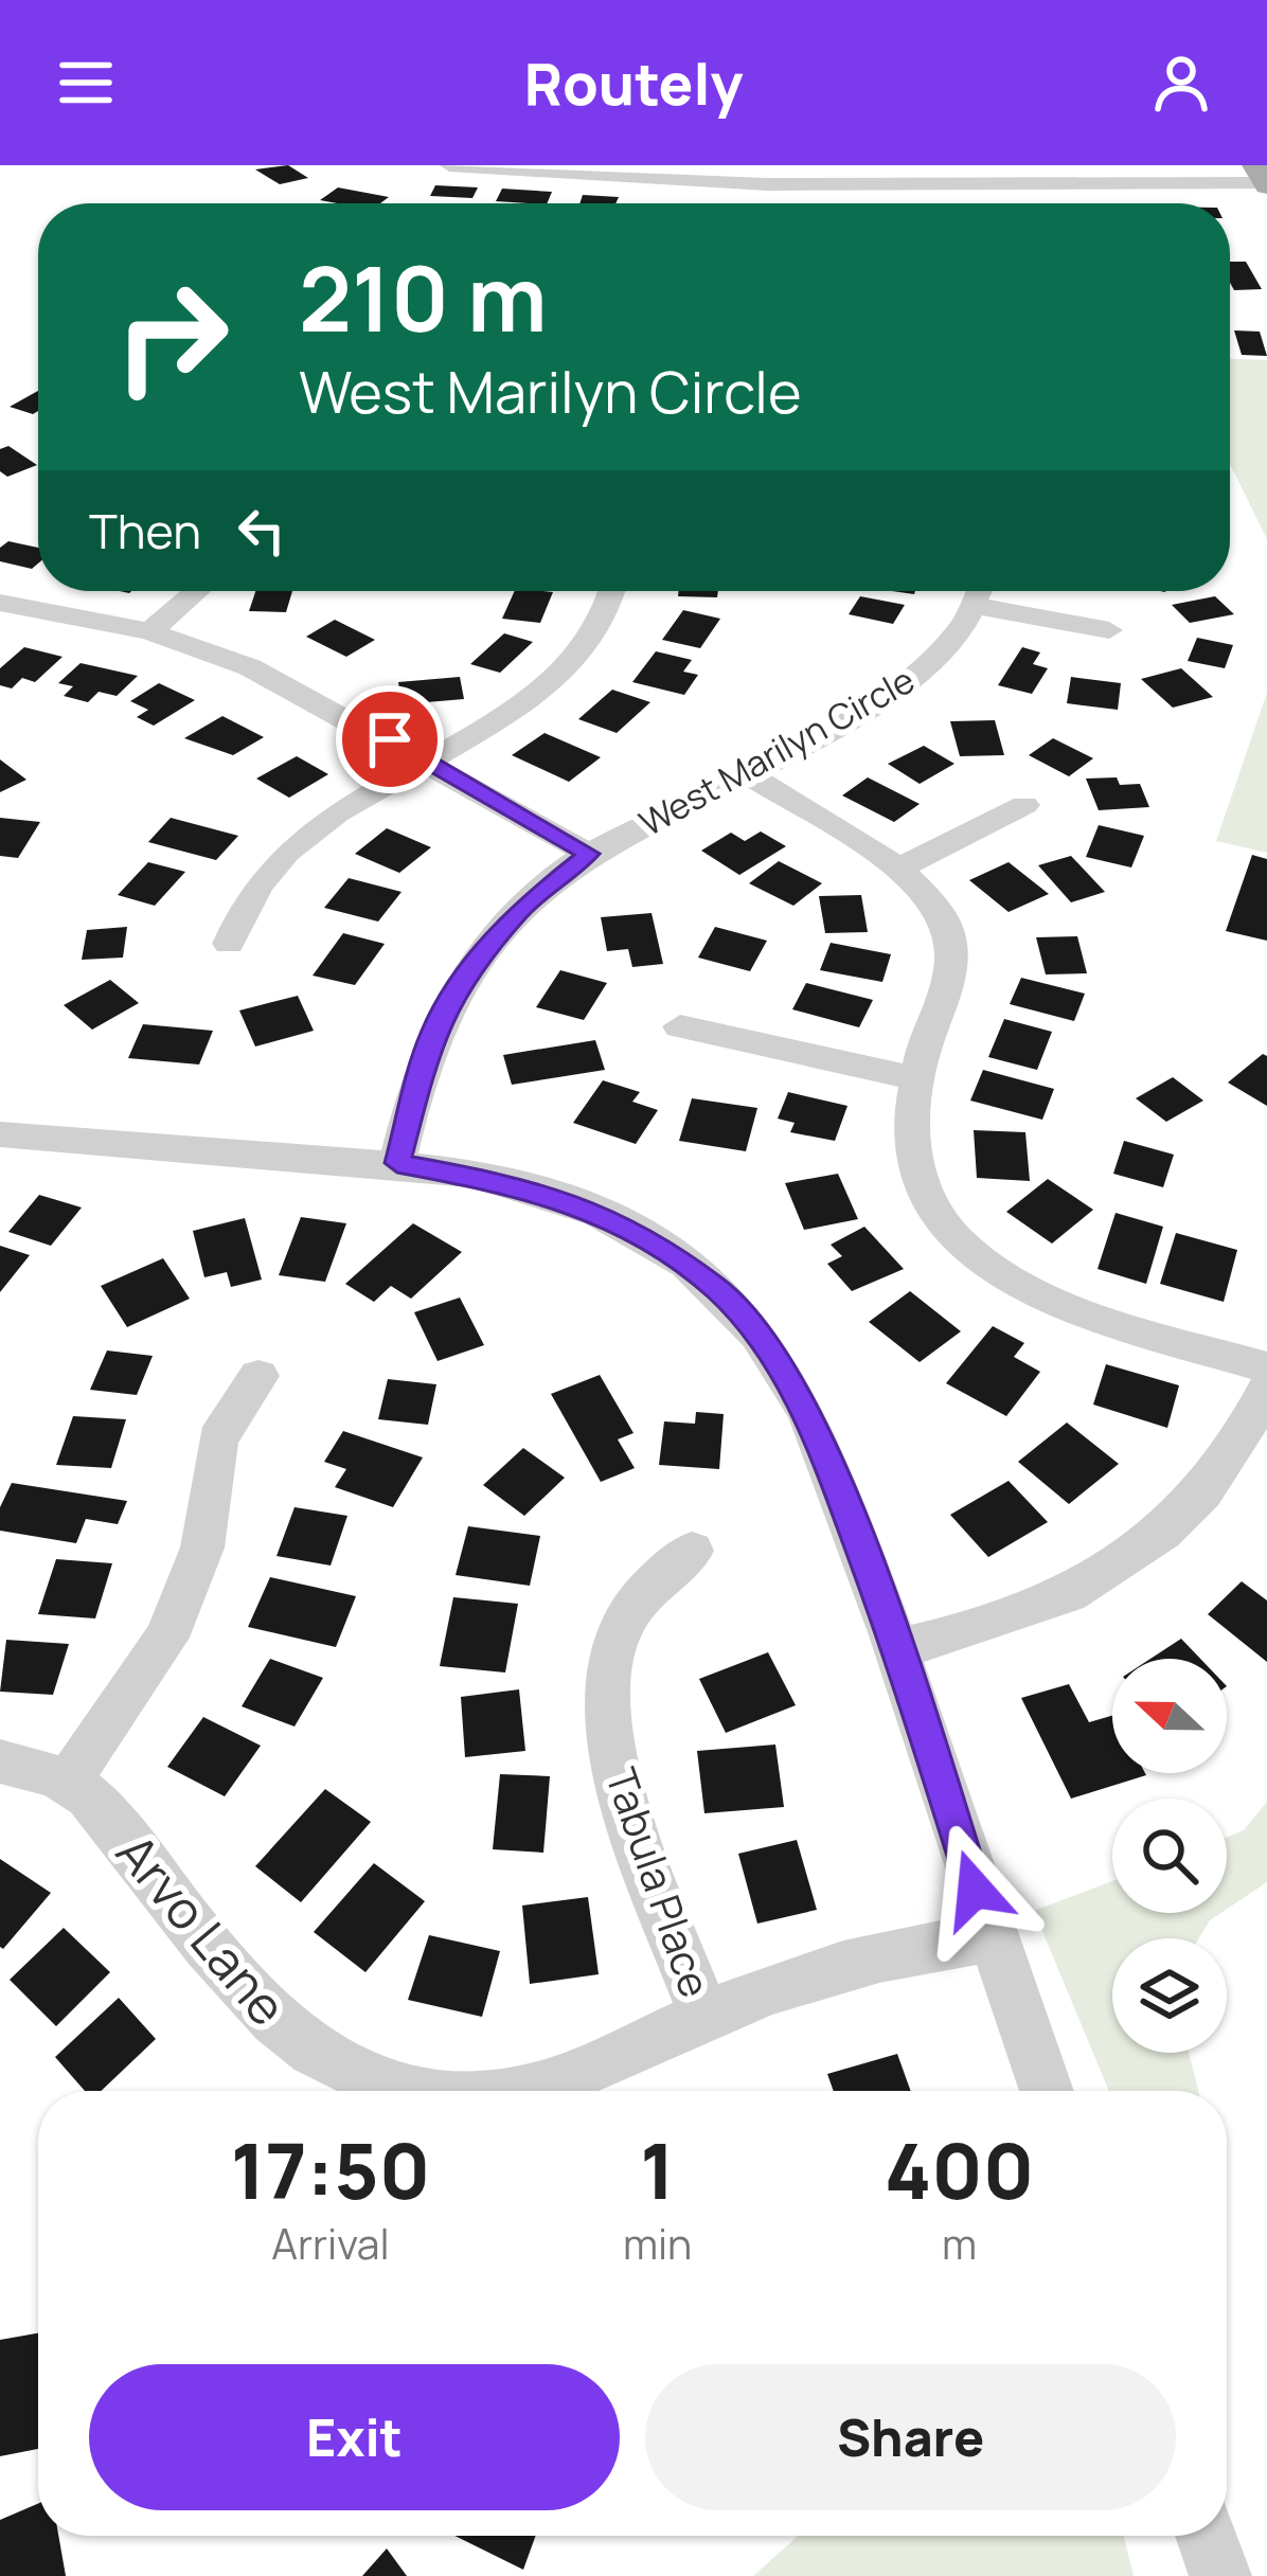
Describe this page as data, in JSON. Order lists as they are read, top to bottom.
{
  "streets": {
    "street": ["West Marilyn Circle", "Tabula Place", "Arvo Lane"]
  },
  "crossings": [
    ["Tabula Place", "Arvo Lane"]
  ],
  "north": "left",
  "page": {
    "header": "Routely",
    "turn": ["210 m", "West Marilyn Circle"],
    "then": "Then",
    "eta": [
      "17:50",
      "Arrival",
      "1",
      "min",
      "400",
      "m"
    ],
    "buttons": ["Exit", "Share"]
  }
}
